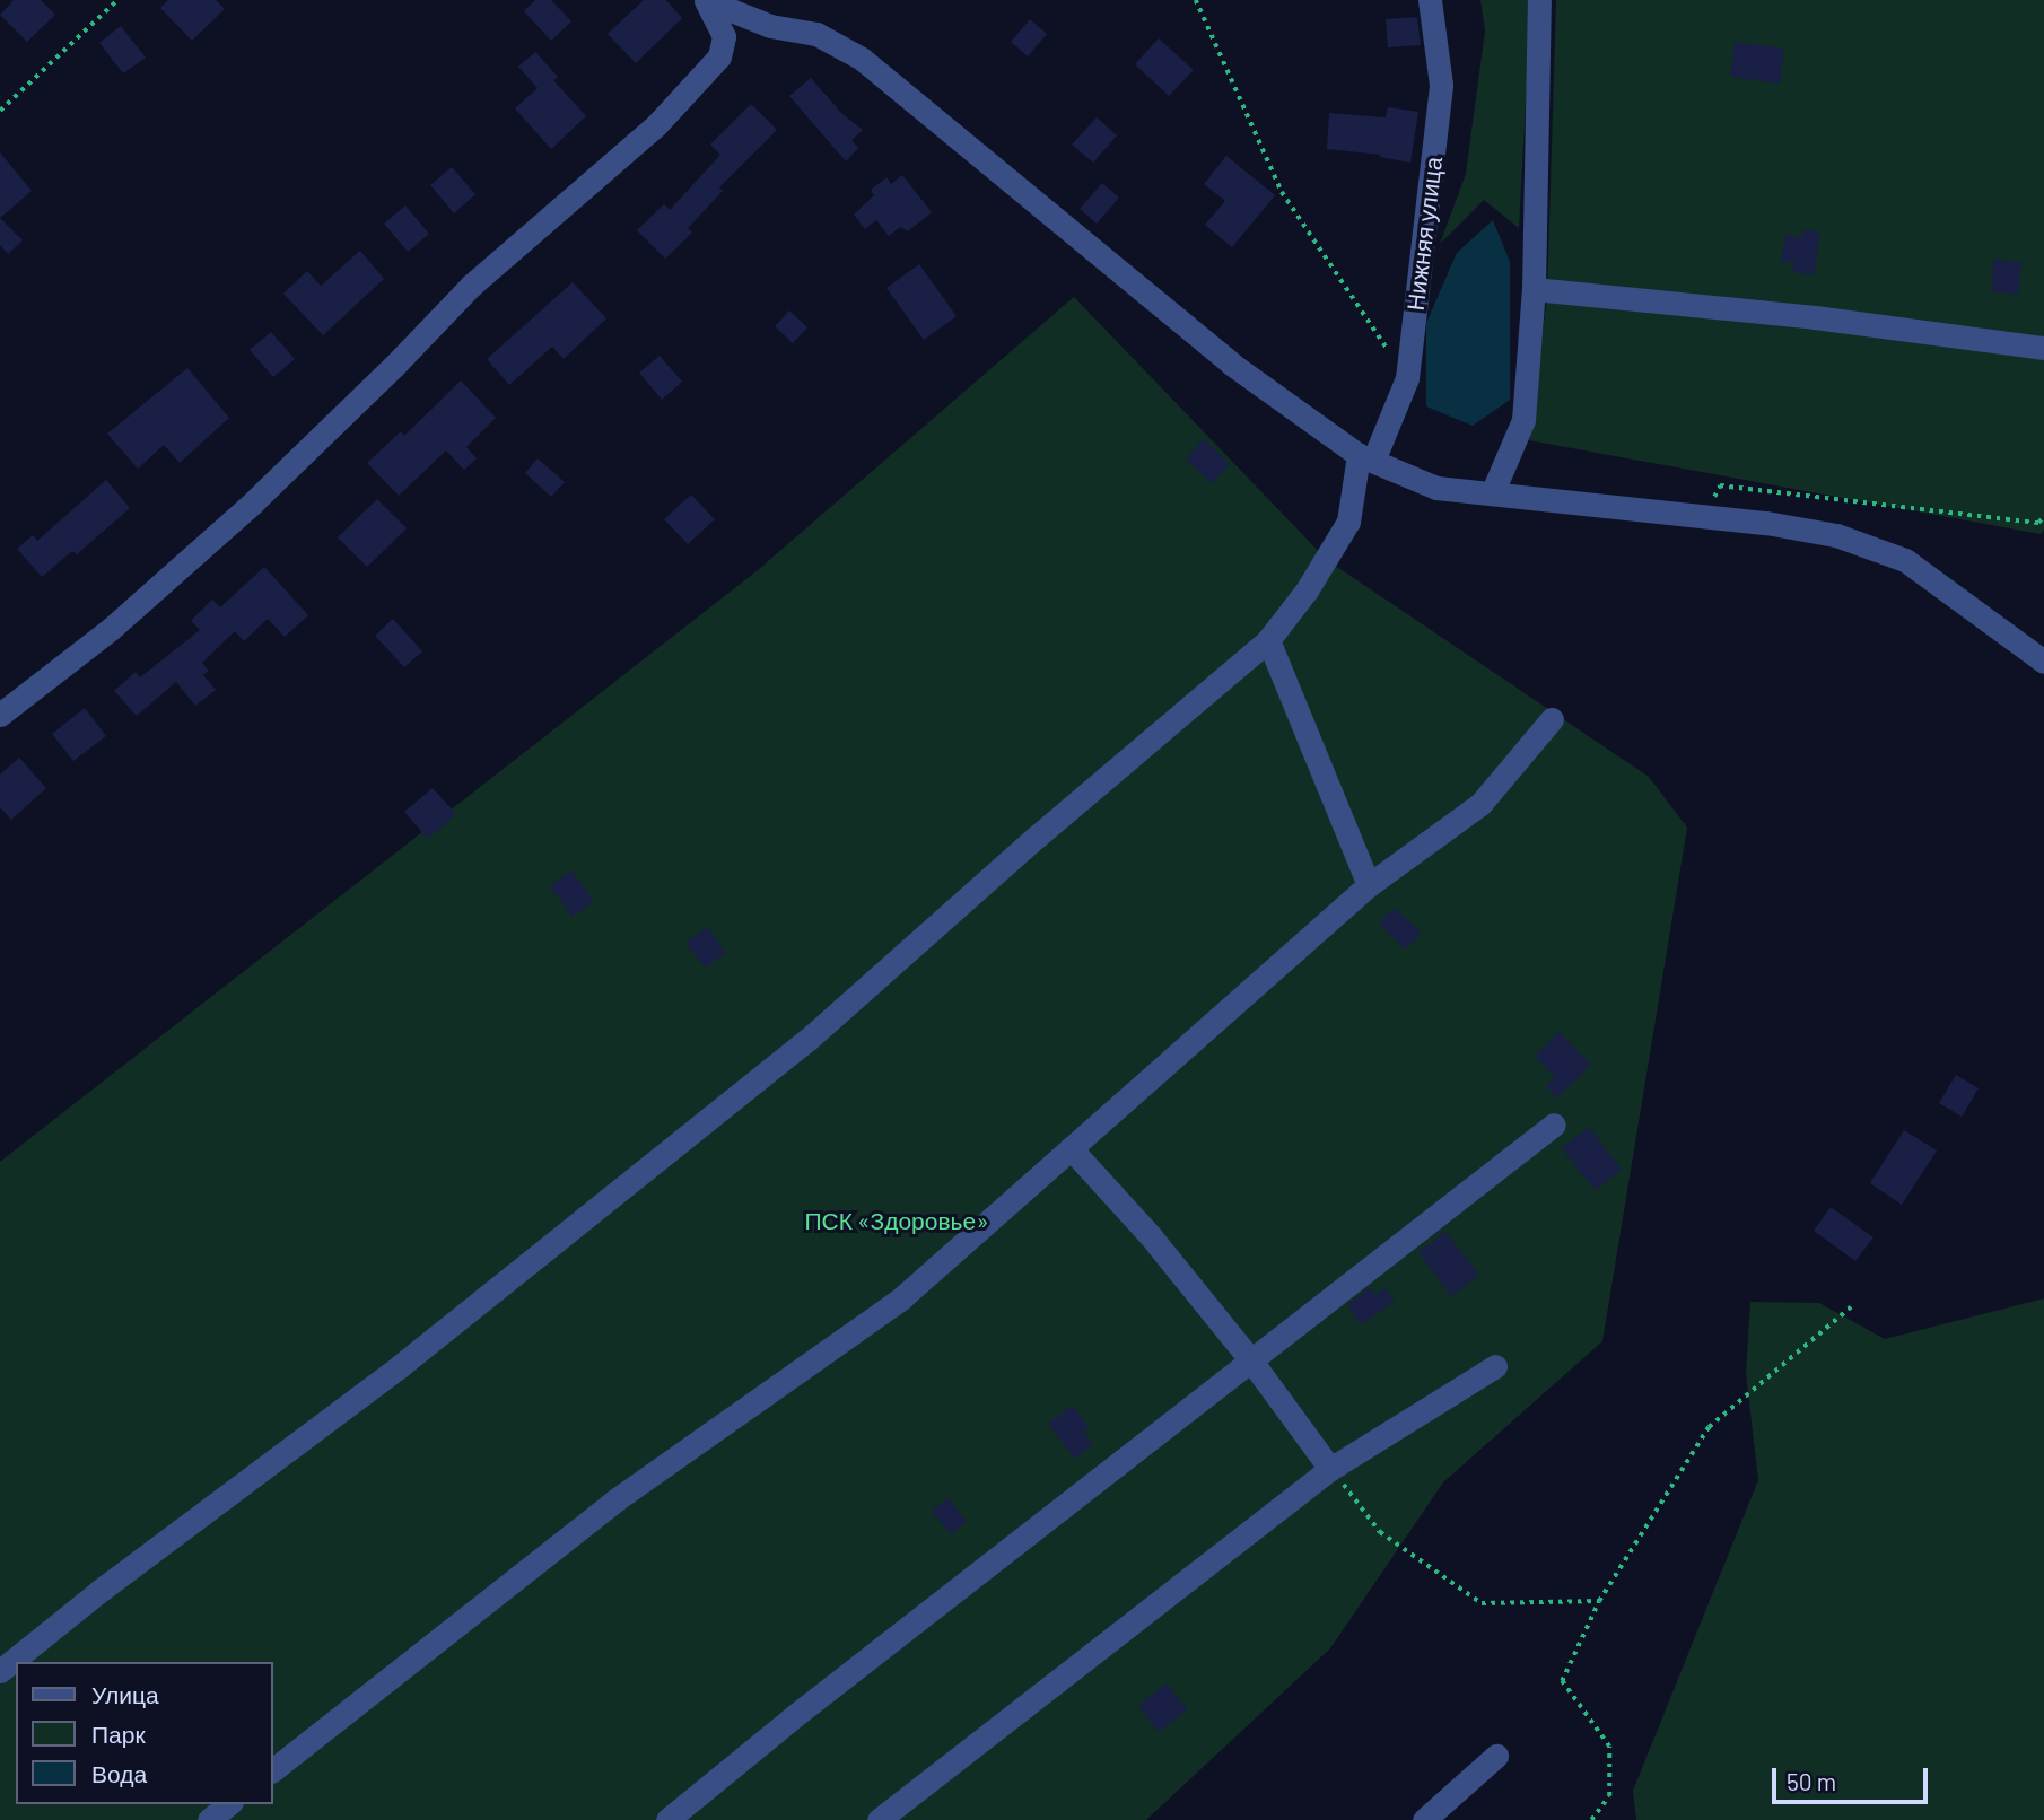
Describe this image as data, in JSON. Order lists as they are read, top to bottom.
{
  "streets": {
    "street": ["Нижняя улица"]
  },
  "parks": ["ПСК «Здоровье»"],
  "legend": ["Улица", "Парк", "Вода"],
  "scale_bar": "50 m"
}
